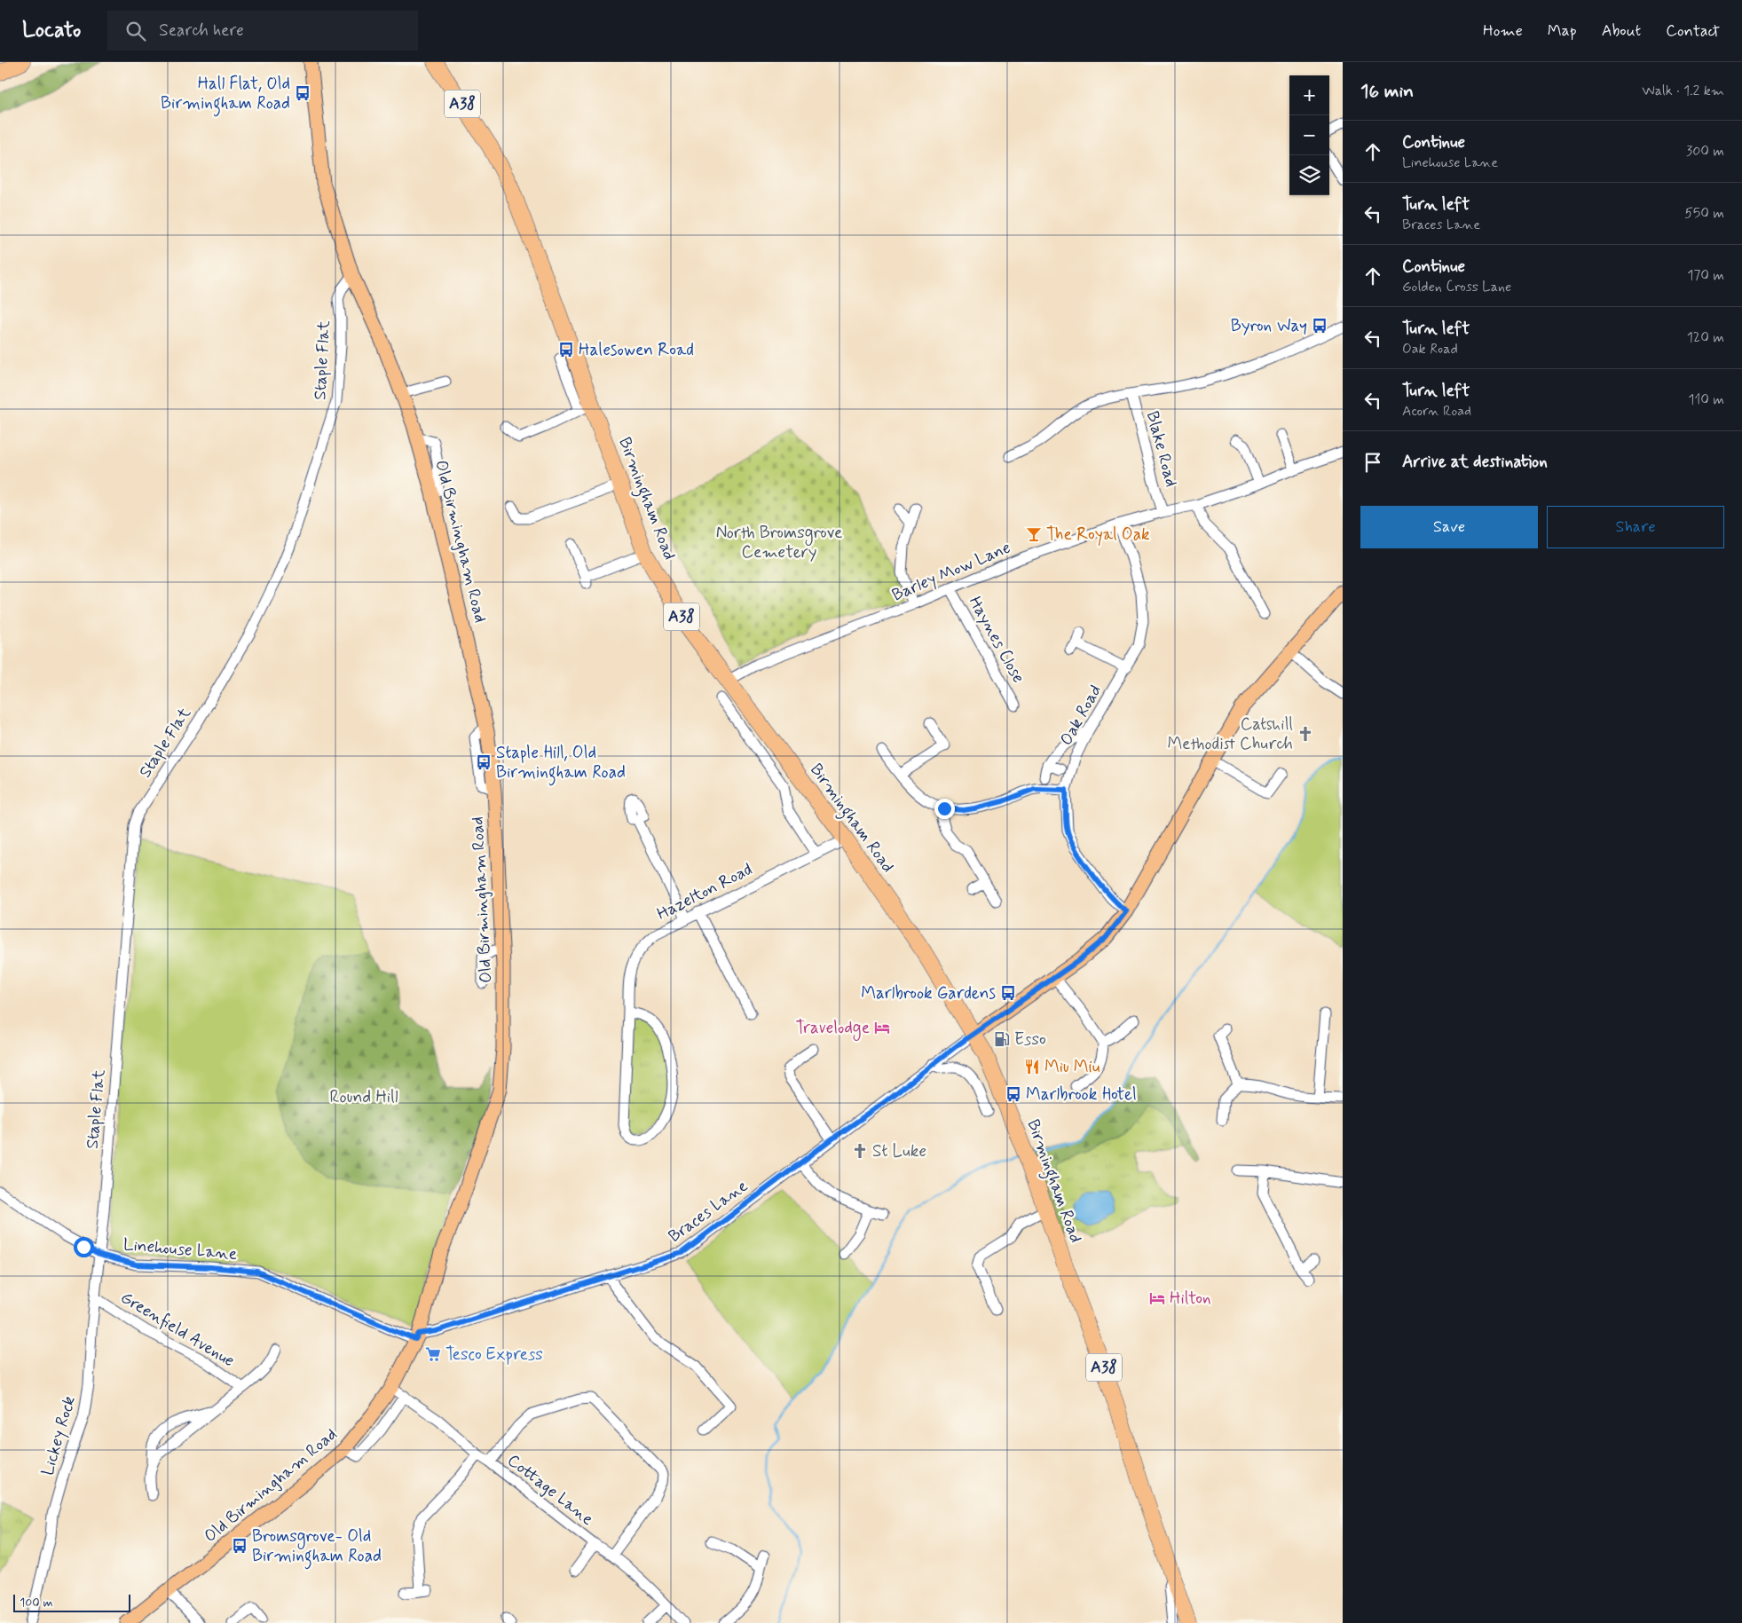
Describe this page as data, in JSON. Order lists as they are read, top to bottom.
{
  "streets": {
    "highway": ["A38", "Birmingham Road"],
    "main road": ["Old Birmingham Road"],
    "street": [
      "Staple Flat",
      "Blake Road",
      "Barley Mow Lane",
      "Haynes Close",
      "Oak Road",
      "Hazelton Road",
      "Braces Lane",
      "Linehouse Lane",
      "Greenfield Avenue",
      "Lickey Rock",
      "Cottage Lane"
    ]
  },
  "crossings": [
    ["A38", "Birmingham Road"],
    ["Staple Flat", "Old Birmingham Road"],
    ["Staple Flat", "Linehouse Lane"],
    ["Staple Flat", "Lickey Rock"],
    ["Blake Road", "Barley Mow Lane"],
    ["Birmingham Road", "Barley Mow Lane"],
    ["Birmingham Road", "Hazelton Road"],
    ["Birmingham Road", "Braces Lane"],
    ["Old Birmingham Road", "Braces Lane"],
    ["Old Birmingham Road", "Linehouse Lane"],
    ["Old Birmingham Road", "Cottage Lane"],
    ["Barley Mow Lane", "Haynes Close"],
    ["Barley Mow Lane", "Oak Road"],
    ["Braces Lane", "Linehouse Lane"],
    ["Linehouse Lane", "Lickey Rock"],
    ["Greenfield Avenue", "Lickey Rock"]
  ],
  "parks": ["North Bromsgrove Cemetery", "Round Hill"],
  "places": {
    "bus stop": [
      "Hall Flat, Old Birmingham Road",
      "Byron Way",
      "Halesowen Road",
      "Staple Hill, Old Birmingham Road",
      "Marlbrook Gardens",
      "Marlbrook Hotel",
      "Bromsgrove- Old Birmingham Road"
    ],
    "bar": ["The Royal Oak"],
    "church": ["Catshill Methodist Church", "St Luke"],
    "hotel": ["Travelodge", "Hilton"],
    "fuel station": ["Esso"],
    "restaurant": ["Miu Miu"],
    "supermarket": ["Tesco Express"]
  },
  "scale_bar": "100 m",
  "page": {
    "header": "Locato",
    "search": "Search here",
    "nav": [
      "Home",
      "Map",
      "About",
      "Contact"
    ],
    "heading": ["16 min", "Walk · 1.2 km"],
    "map_buttons": ["+", "−"],
    "list": [
      ["Continue", "Linehouse Lane", "300 m"],
      ["Turn left", "Braces Lane", "550 m"],
      ["Continue", "Golden Cross Lane", "170 m"],
      ["Turn left", "Oak Road", "120 m"],
      ["Turn left", "Acorn Road", "110 m"],
      "Arrive at destination"
    ],
    "buttons": ["Save", "Share"],
    "scale": "100 m"
  }
}
